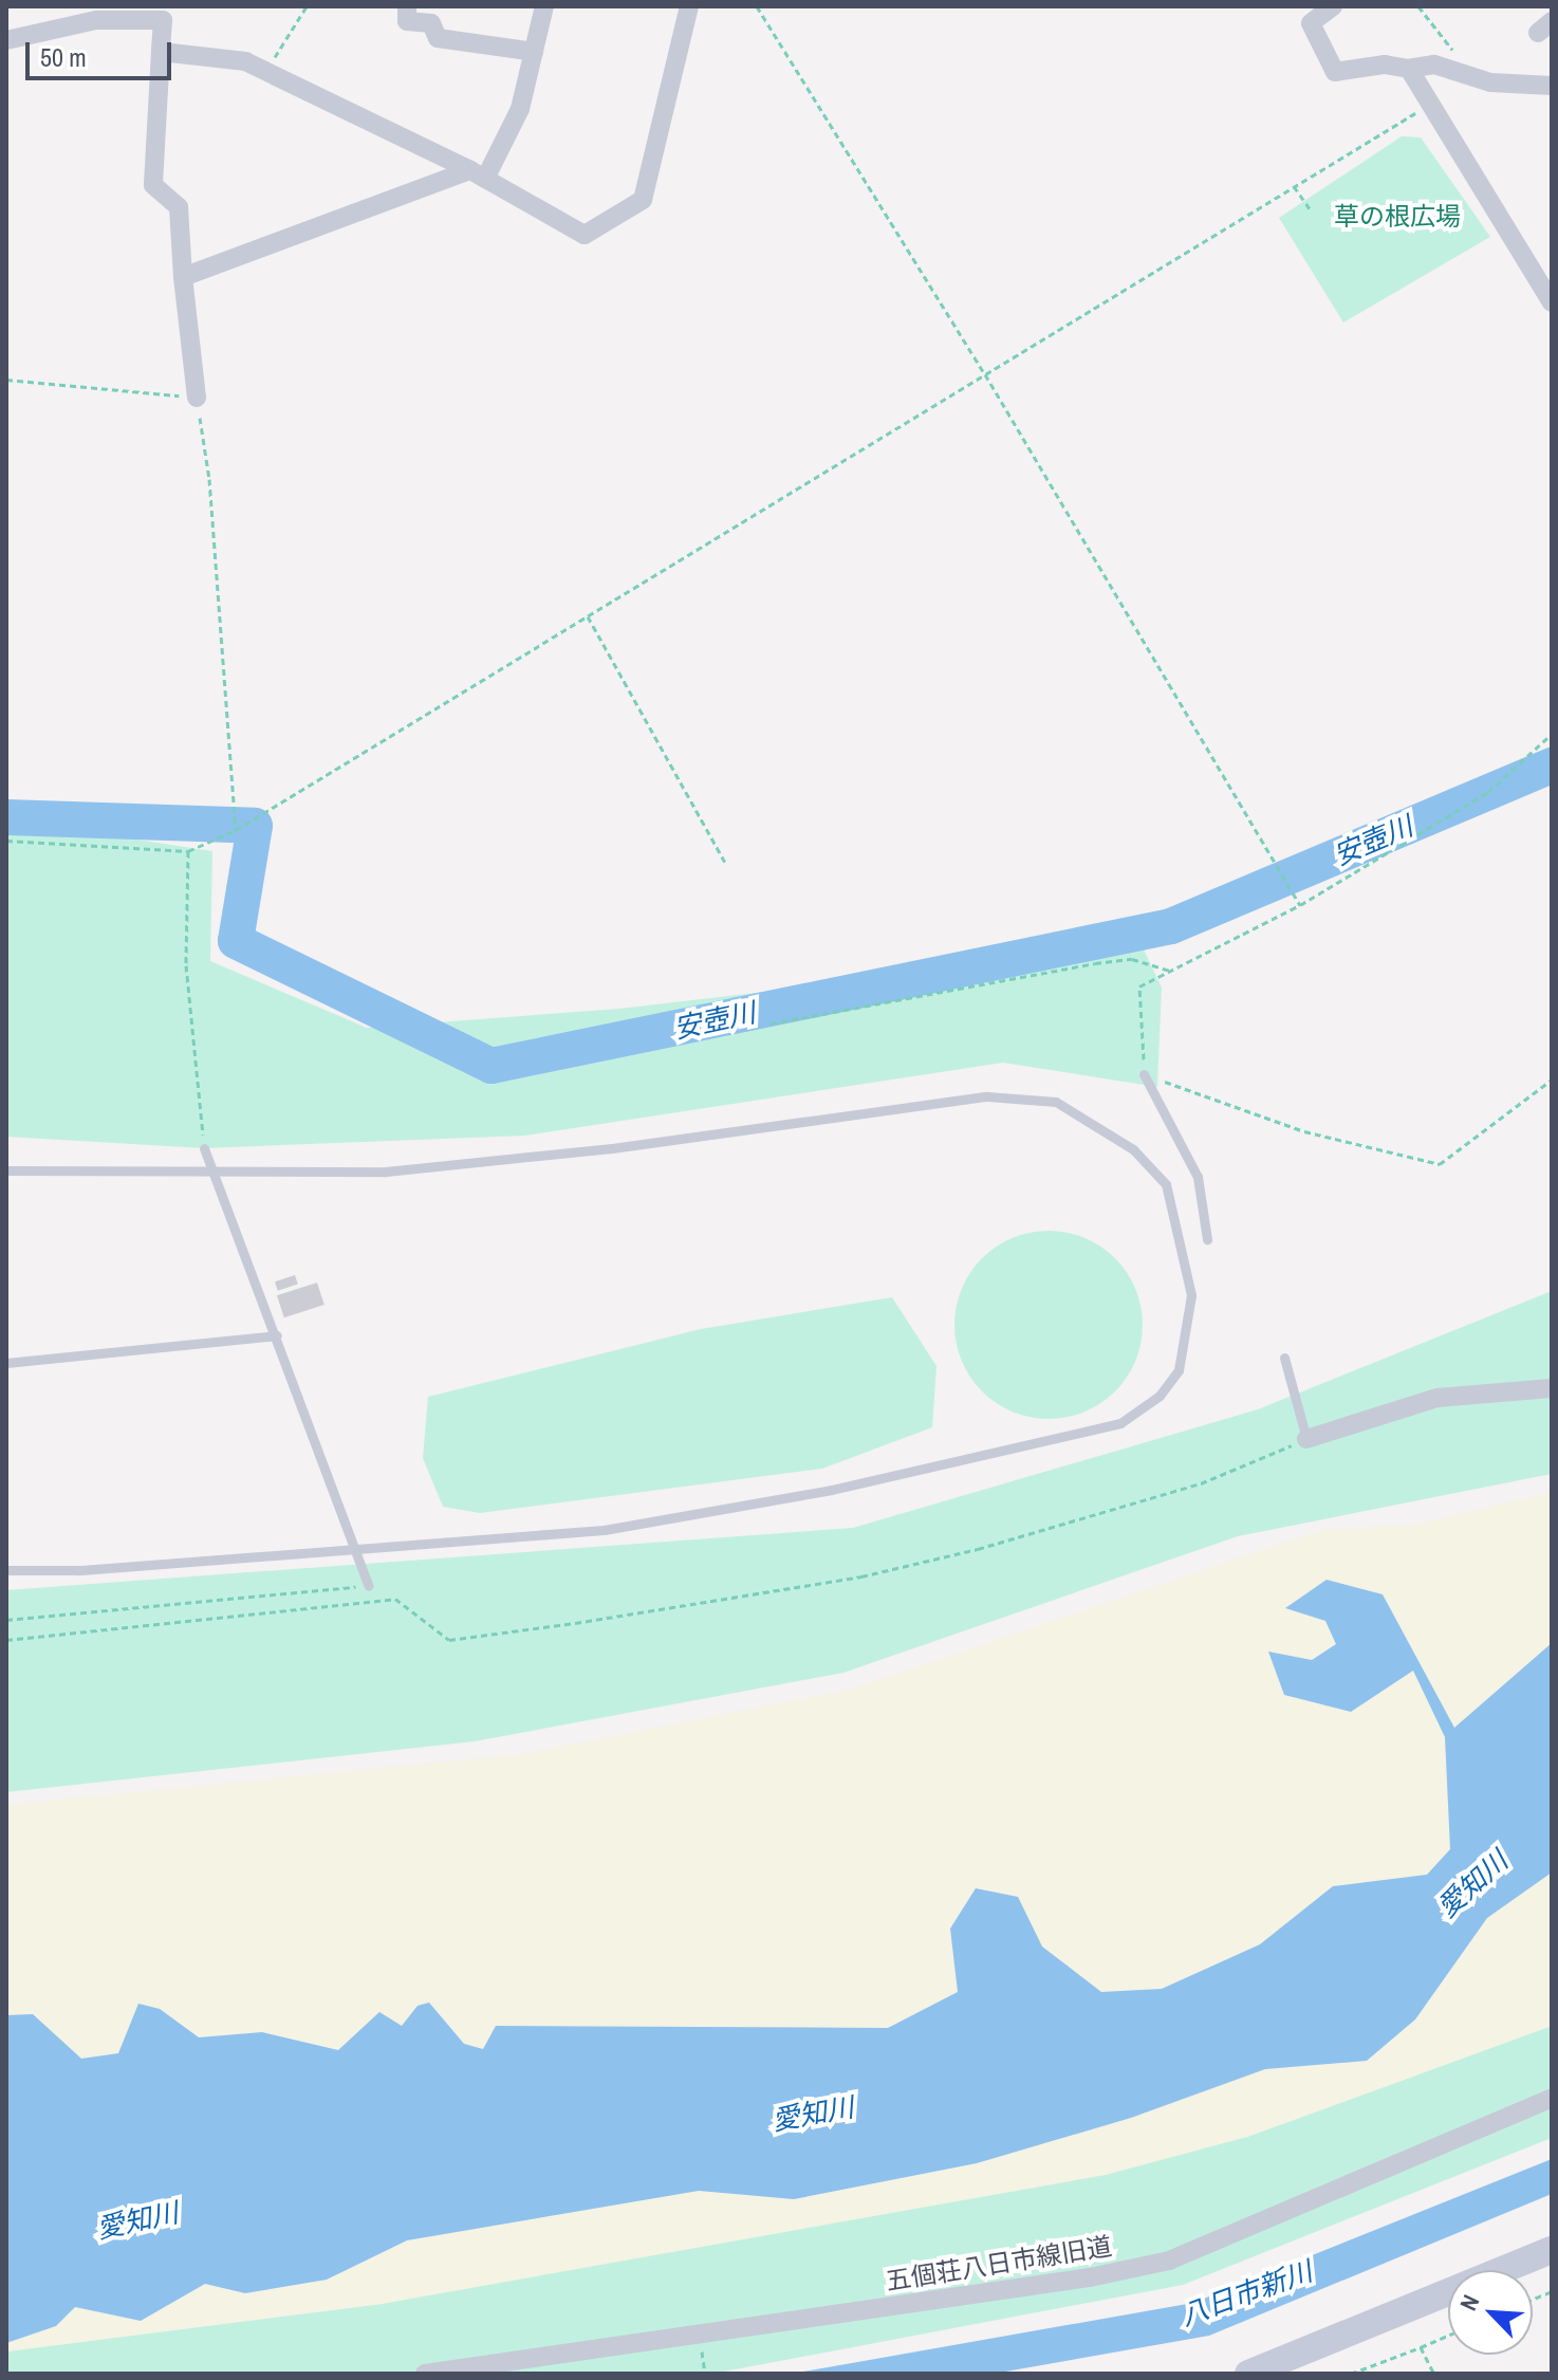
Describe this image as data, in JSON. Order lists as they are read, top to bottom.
{
  "streets": {
    "street": ["五個荘八日市線旧道"]
  },
  "water": ["安壺川", "愛知川", "八日市新川"],
  "parks": ["草の根広場"],
  "scale_bar": "50 m",
  "north": "top left"
}
